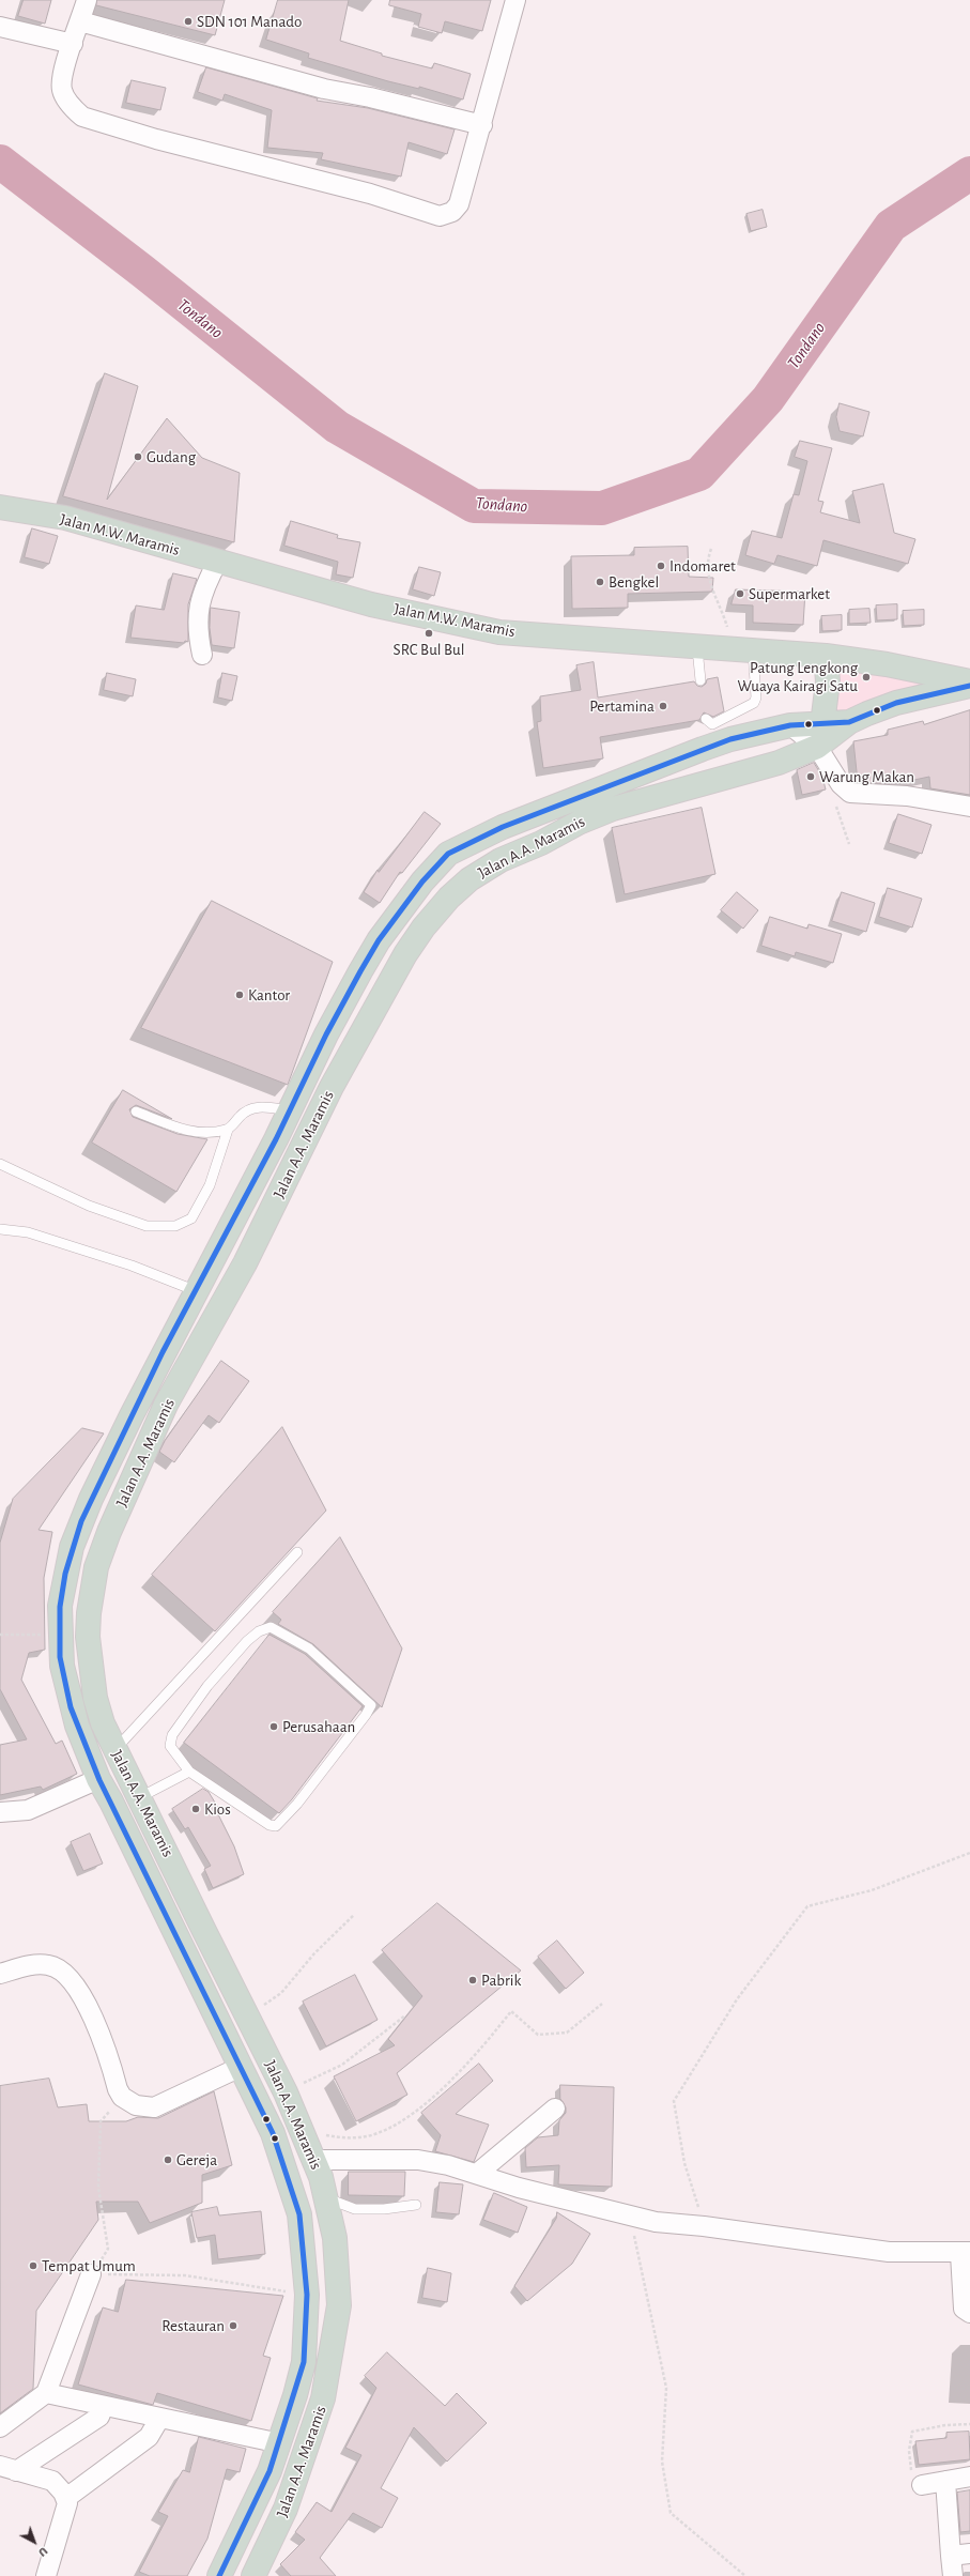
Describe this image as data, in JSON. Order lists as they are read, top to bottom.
{
  "streets": {
    "highway": ["Jalan M.W. Maramis", "Jalan A.A. Maramis"]
  },
  "water": ["Tondano"],
  "places": [
    "SDN 101 Manado",
    "Gudang",
    "Indomaret",
    "Bengkel",
    "Supermarket",
    "SRC Bul Bul",
    "Patung Lengkong Wuaya Kairagi Satu",
    "Pertamina",
    "Warung Makan",
    "Kantor",
    "Perusahaan",
    "Kios",
    "Pabrik",
    "Gereja",
    "Tempat Umum",
    "Restauran"
  ],
  "north": "bottom right"
}
